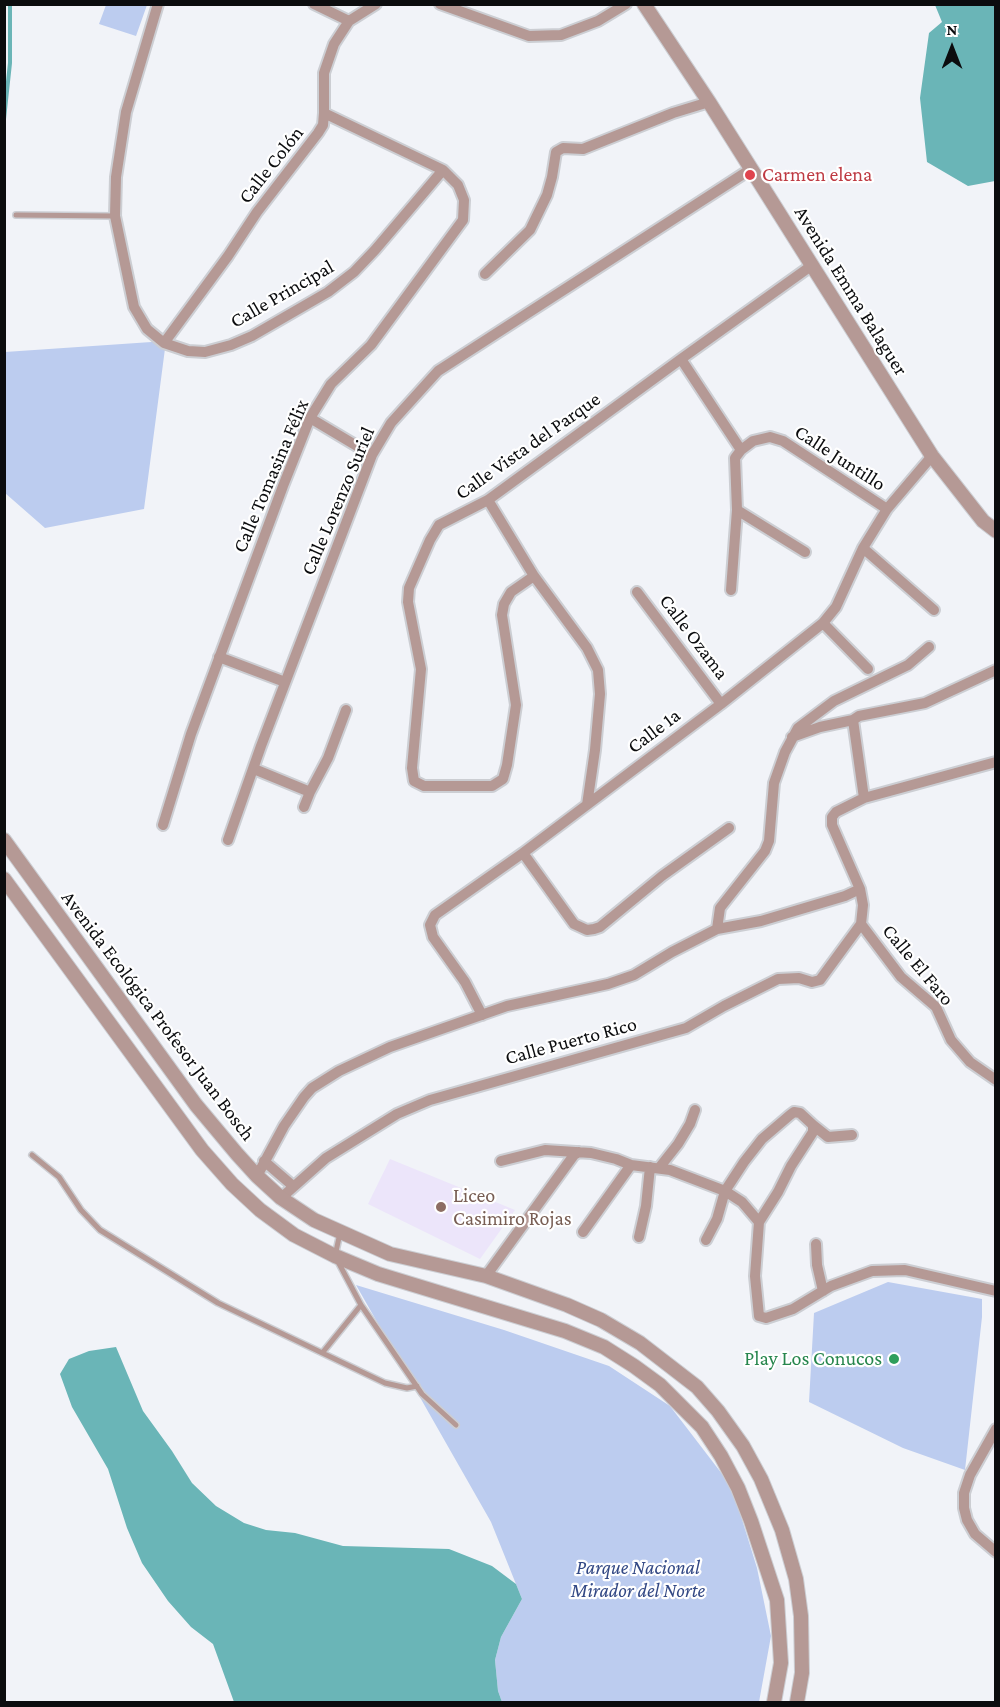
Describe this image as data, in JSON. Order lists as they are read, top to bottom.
{
  "streets": {
    "street": [
      "Calle Colón",
      "Avenida Emma Balaguer",
      "Calle Principal",
      "Calle Vista del Parque",
      "Calle Juntillo",
      "Calle Tomasina Félix",
      "Calle Lorenzo Suriel",
      "Calle Ozama",
      "Calle 1a",
      "Calle El Faro",
      "Avenida Ecológica Profesor Juan Bosch",
      "Calle Puerto Rico"
    ]
  },
  "crossings": [
    ["Calle Colón", "Calle Principal"],
    ["Calle Colón", "Calle Tomasina Félix"],
    ["Avenida Emma Balaguer", "Calle Vista del Parque"],
    ["Avenida Emma Balaguer", "Calle Lorenzo Suriel"],
    ["Avenida Emma Balaguer", "Calle 1a"],
    ["Calle Principal", "Calle Tomasina Félix"],
    ["Calle Juntillo", "Calle 1a"],
    ["Calle Ozama", "Calle 1a"],
    ["Calle El Faro", "Calle Puerto Rico"],
    ["Avenida Ecológica Profesor Juan Bosch", "Calle Puerto Rico"]
  ],
  "parks": ["Parque Nacional Mirador del Norte"],
  "places": ["Carmen elena", "Liceo Casimiro Rojas", "Play Los Conucos"],
  "north": "top"
}
